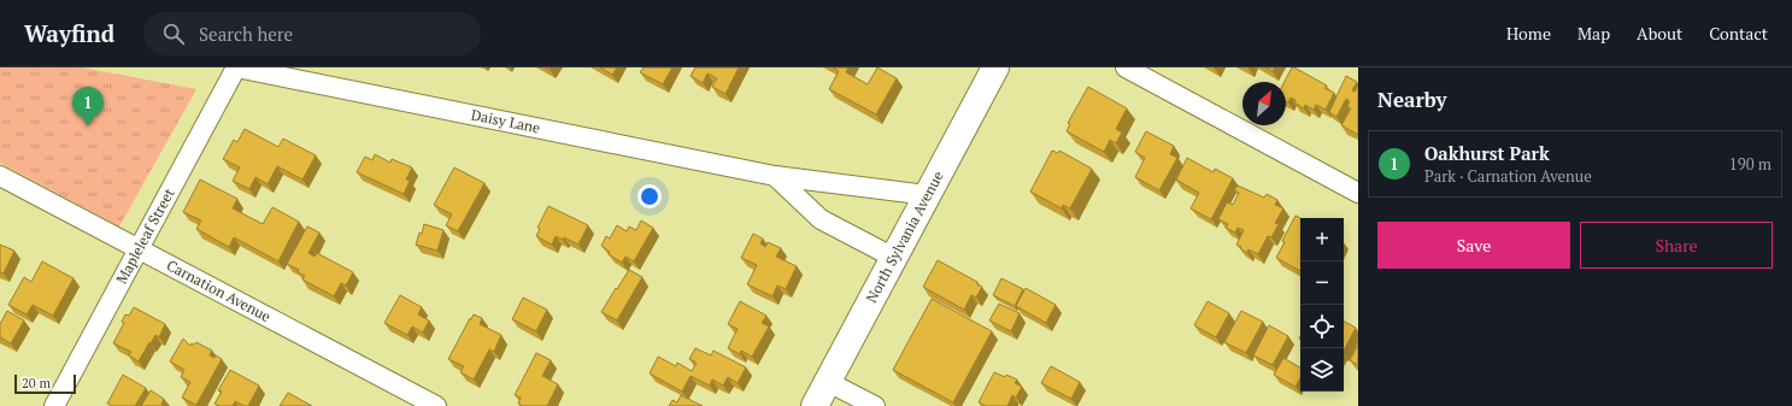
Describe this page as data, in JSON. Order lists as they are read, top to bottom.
{
  "streets": {
    "main road": ["North Sylvania Avenue"],
    "street": ["Daisy Lane", "Mapleleaf Street", "Carnation Avenue"]
  },
  "crossings": [
    ["Daisy Lane", "Mapleleaf Street"],
    ["Daisy Lane", "North Sylvania Avenue"],
    ["Mapleleaf Street", "Carnation Avenue"]
  ],
  "scale_bar": "20 m",
  "north": "top right",
  "page": {
    "header": "Wayfind",
    "search": "Search here",
    "nav": [
      "Home",
      "Map",
      "About",
      "Contact"
    ],
    "heading": "Nearby",
    "pins": "1",
    "list": [
      {
        "mark": "1",
        "name": "Oakhurst Park",
        "note": "Park · Carnation Avenue",
        "value": "190 m"
      }
    ],
    "buttons": ["Save", "Share"],
    "map_buttons": ["+", "−"],
    "scale": "20 m"
  }
}
